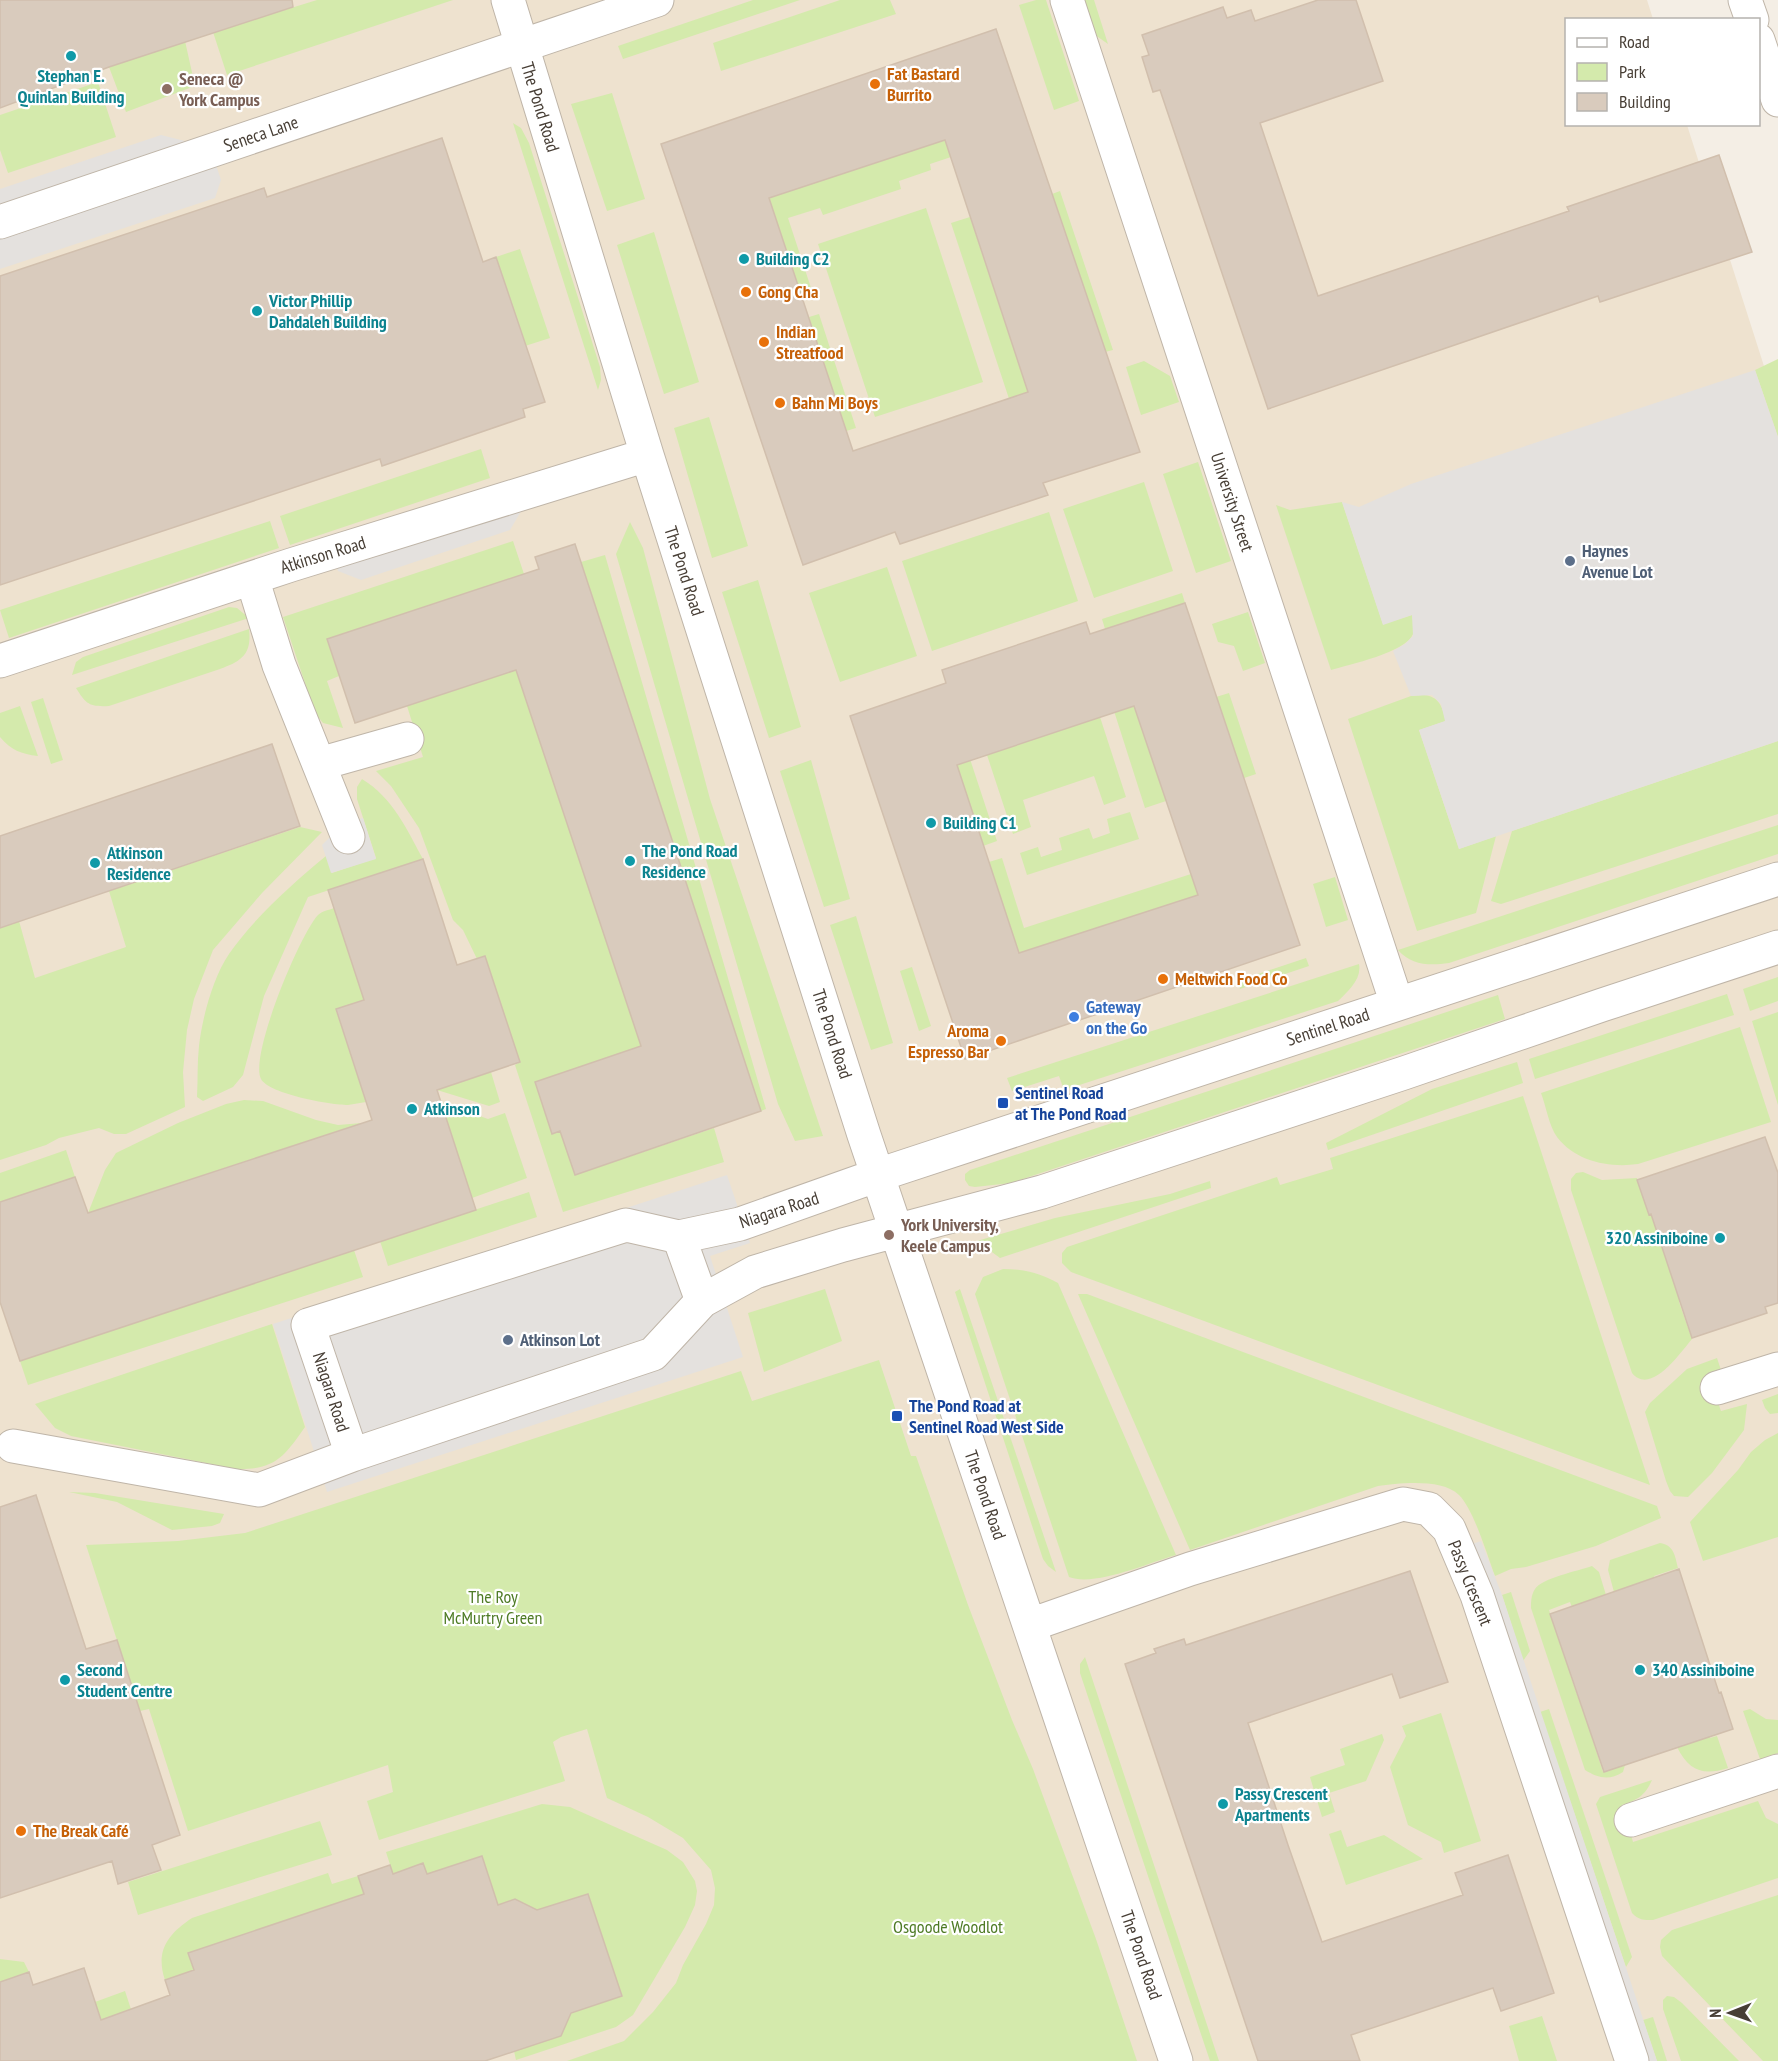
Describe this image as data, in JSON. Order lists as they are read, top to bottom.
{
  "streets": {
    "street": [
      "The Pond Road",
      "Seneca Lane",
      "University Street",
      "Atkinson Road",
      "Sentinel Road",
      "Niagara Road",
      "Passy Crescent"
    ]
  },
  "crossings": [
    ["The Pond Road", "Seneca Lane"],
    ["The Pond Road", "Atkinson Road"],
    ["The Pond Road", "Sentinel Road"],
    ["The Pond Road", "Niagara Road"],
    ["The Pond Road", "Passy Crescent"],
    ["University Street", "Sentinel Road"],
    ["Sentinel Road", "Niagara Road"]
  ],
  "parks": ["The Roy McMurtry Green", "Osgoode Woodlot"],
  "places": {
    "other": [
      "Stephan E. Quinlan Building",
      "Fat Bastard Burrito",
      "Seneca @ York Campus",
      "Building C2",
      "Gong Cha",
      "Victor Phillip Dahdaleh Building",
      "Indian Streatfood",
      "Bahn Mi Boys",
      "Haynes Avenue Lot",
      "Building C1",
      "The Pond Road Residence",
      "Atkinson Residence",
      "Meltwich Food Co",
      "Gateway on the Go",
      "Aroma Espresso Bar",
      "Atkinson",
      "York University, Keele Campus",
      "320 Assiniboine",
      "Atkinson Lot",
      "340 Assiniboine",
      "Second Student Centre",
      "Passy Crescent Apartments",
      "The Break Café"
    ],
    "transit": ["Sentinel Road at The Pond Road", "The Pond Road at Sentinel Road West Side"]
  },
  "legend": ["Road", "Park", "Building"],
  "north": "left"
}
